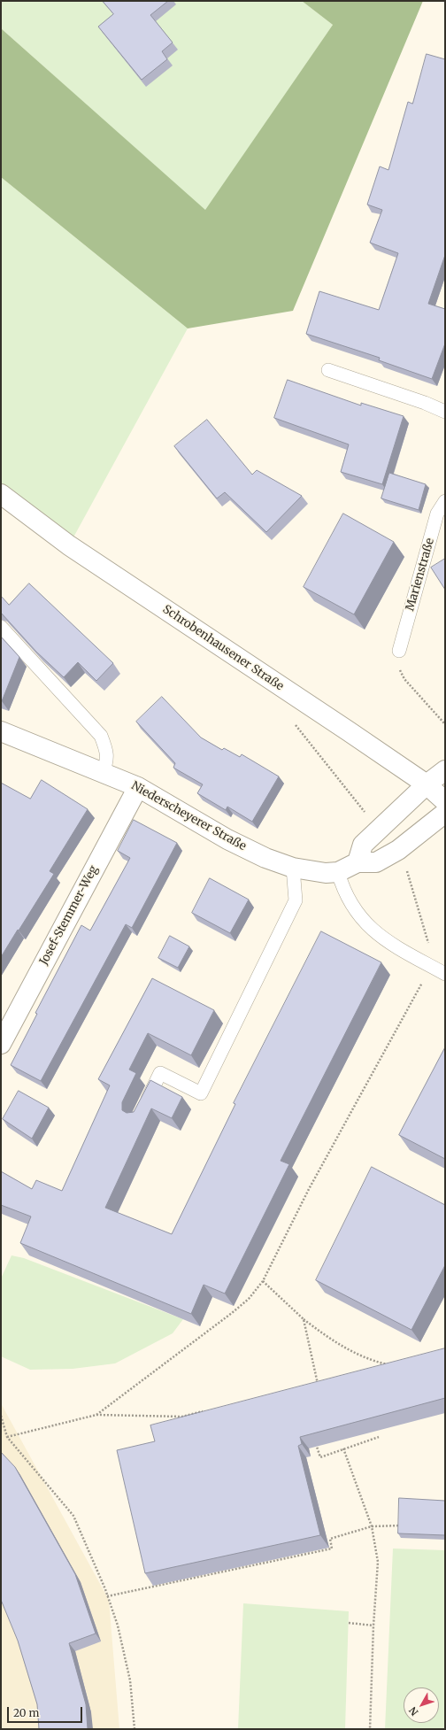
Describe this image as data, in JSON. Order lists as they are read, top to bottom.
{
  "streets": {
    "street": ["Schrobenhausener Straße", "Niederscheyerer Straße", "Josef-Stemmer-Weg"],
    "lane": ["Marienstraße"]
  },
  "crossings": [
    ["Niederscheyerer Straße", "Josef-Stemmer-Weg"]
  ],
  "scale_bar": "20 m",
  "north": "bottom left"
}
